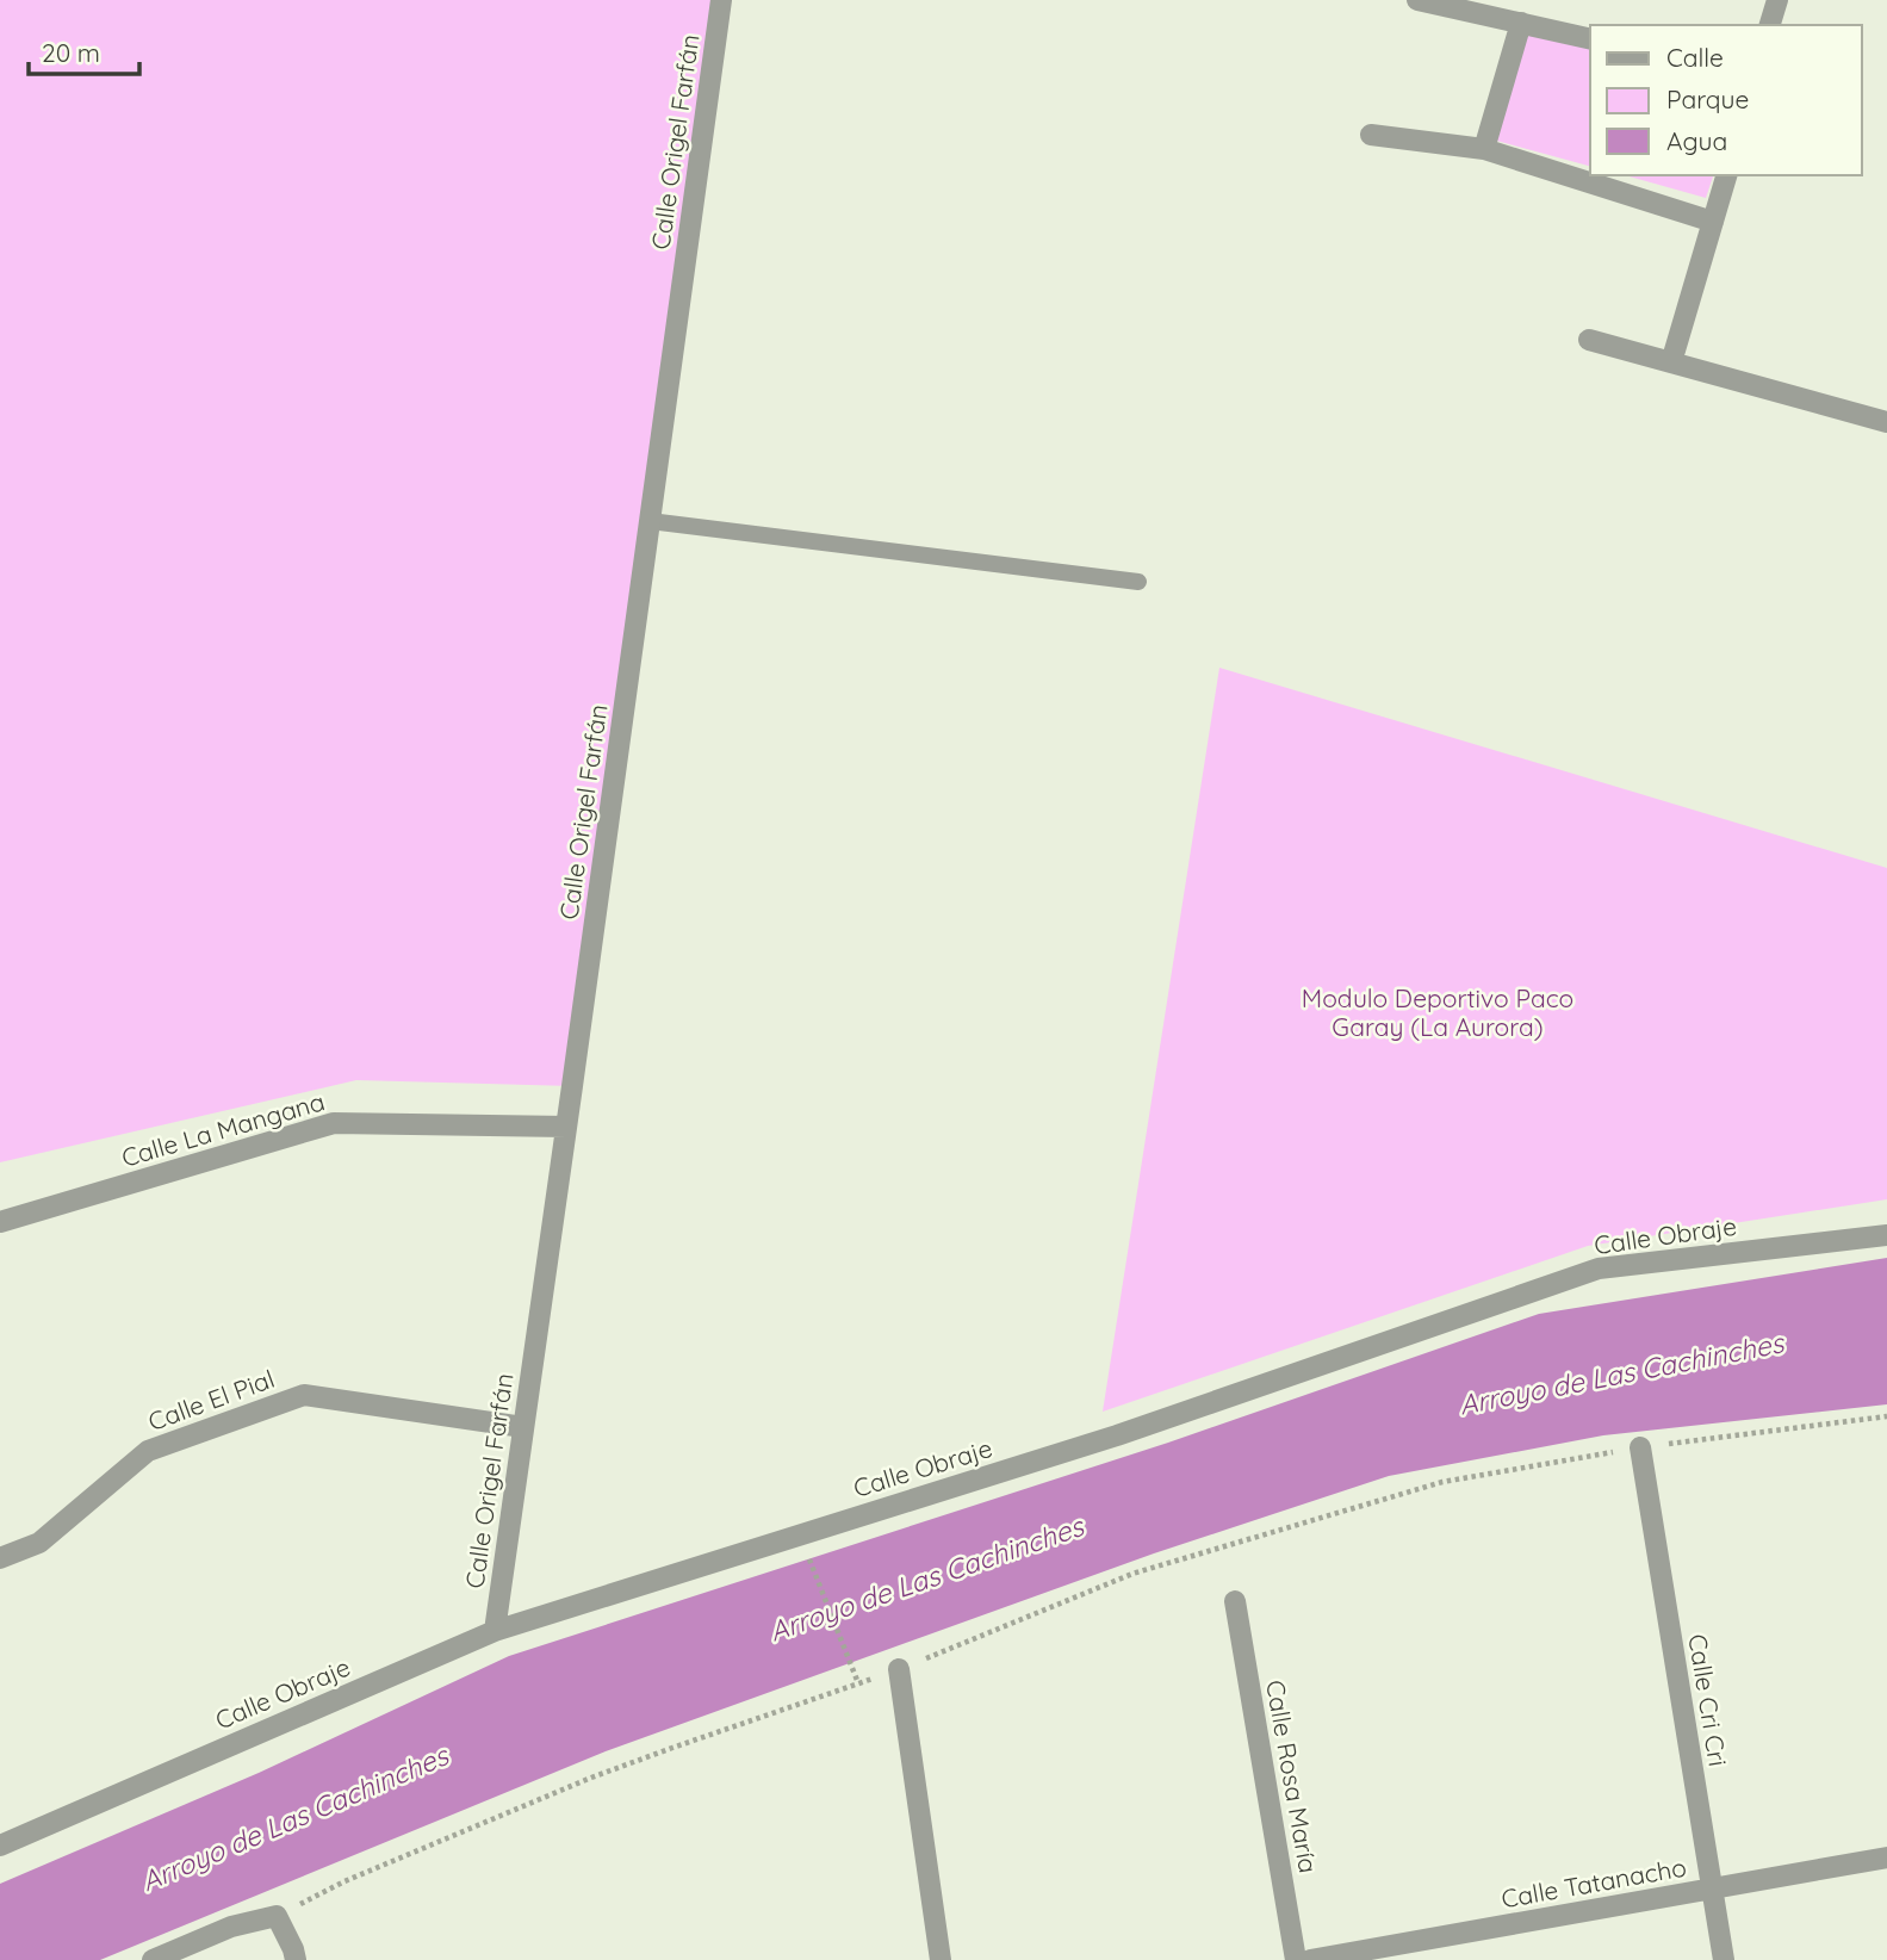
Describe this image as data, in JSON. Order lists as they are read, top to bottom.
{
  "streets": {
    "street": [
      "Calle Origel Farfán",
      "Calle La Mangana",
      "Calle Obraje",
      "Calle El Pial",
      "Calle Cri Cri",
      "Calle Rosa María",
      "Calle Tatanacho"
    ]
  },
  "crossings": [
    ["Calle Origel Farfán", "Calle La Mangana"],
    ["Calle Origel Farfán", "Calle Obraje"],
    ["Calle Origel Farfán", "Calle El Pial"],
    ["Calle Cri Cri", "Calle Tatanacho"]
  ],
  "water": ["Arroyo de Las Cachinches"],
  "parks": ["Modulo Deportivo Paco Garay (La Aurora)"],
  "legend": ["Calle", "Parque", "Agua"],
  "scale_bar": "20 m"
}
